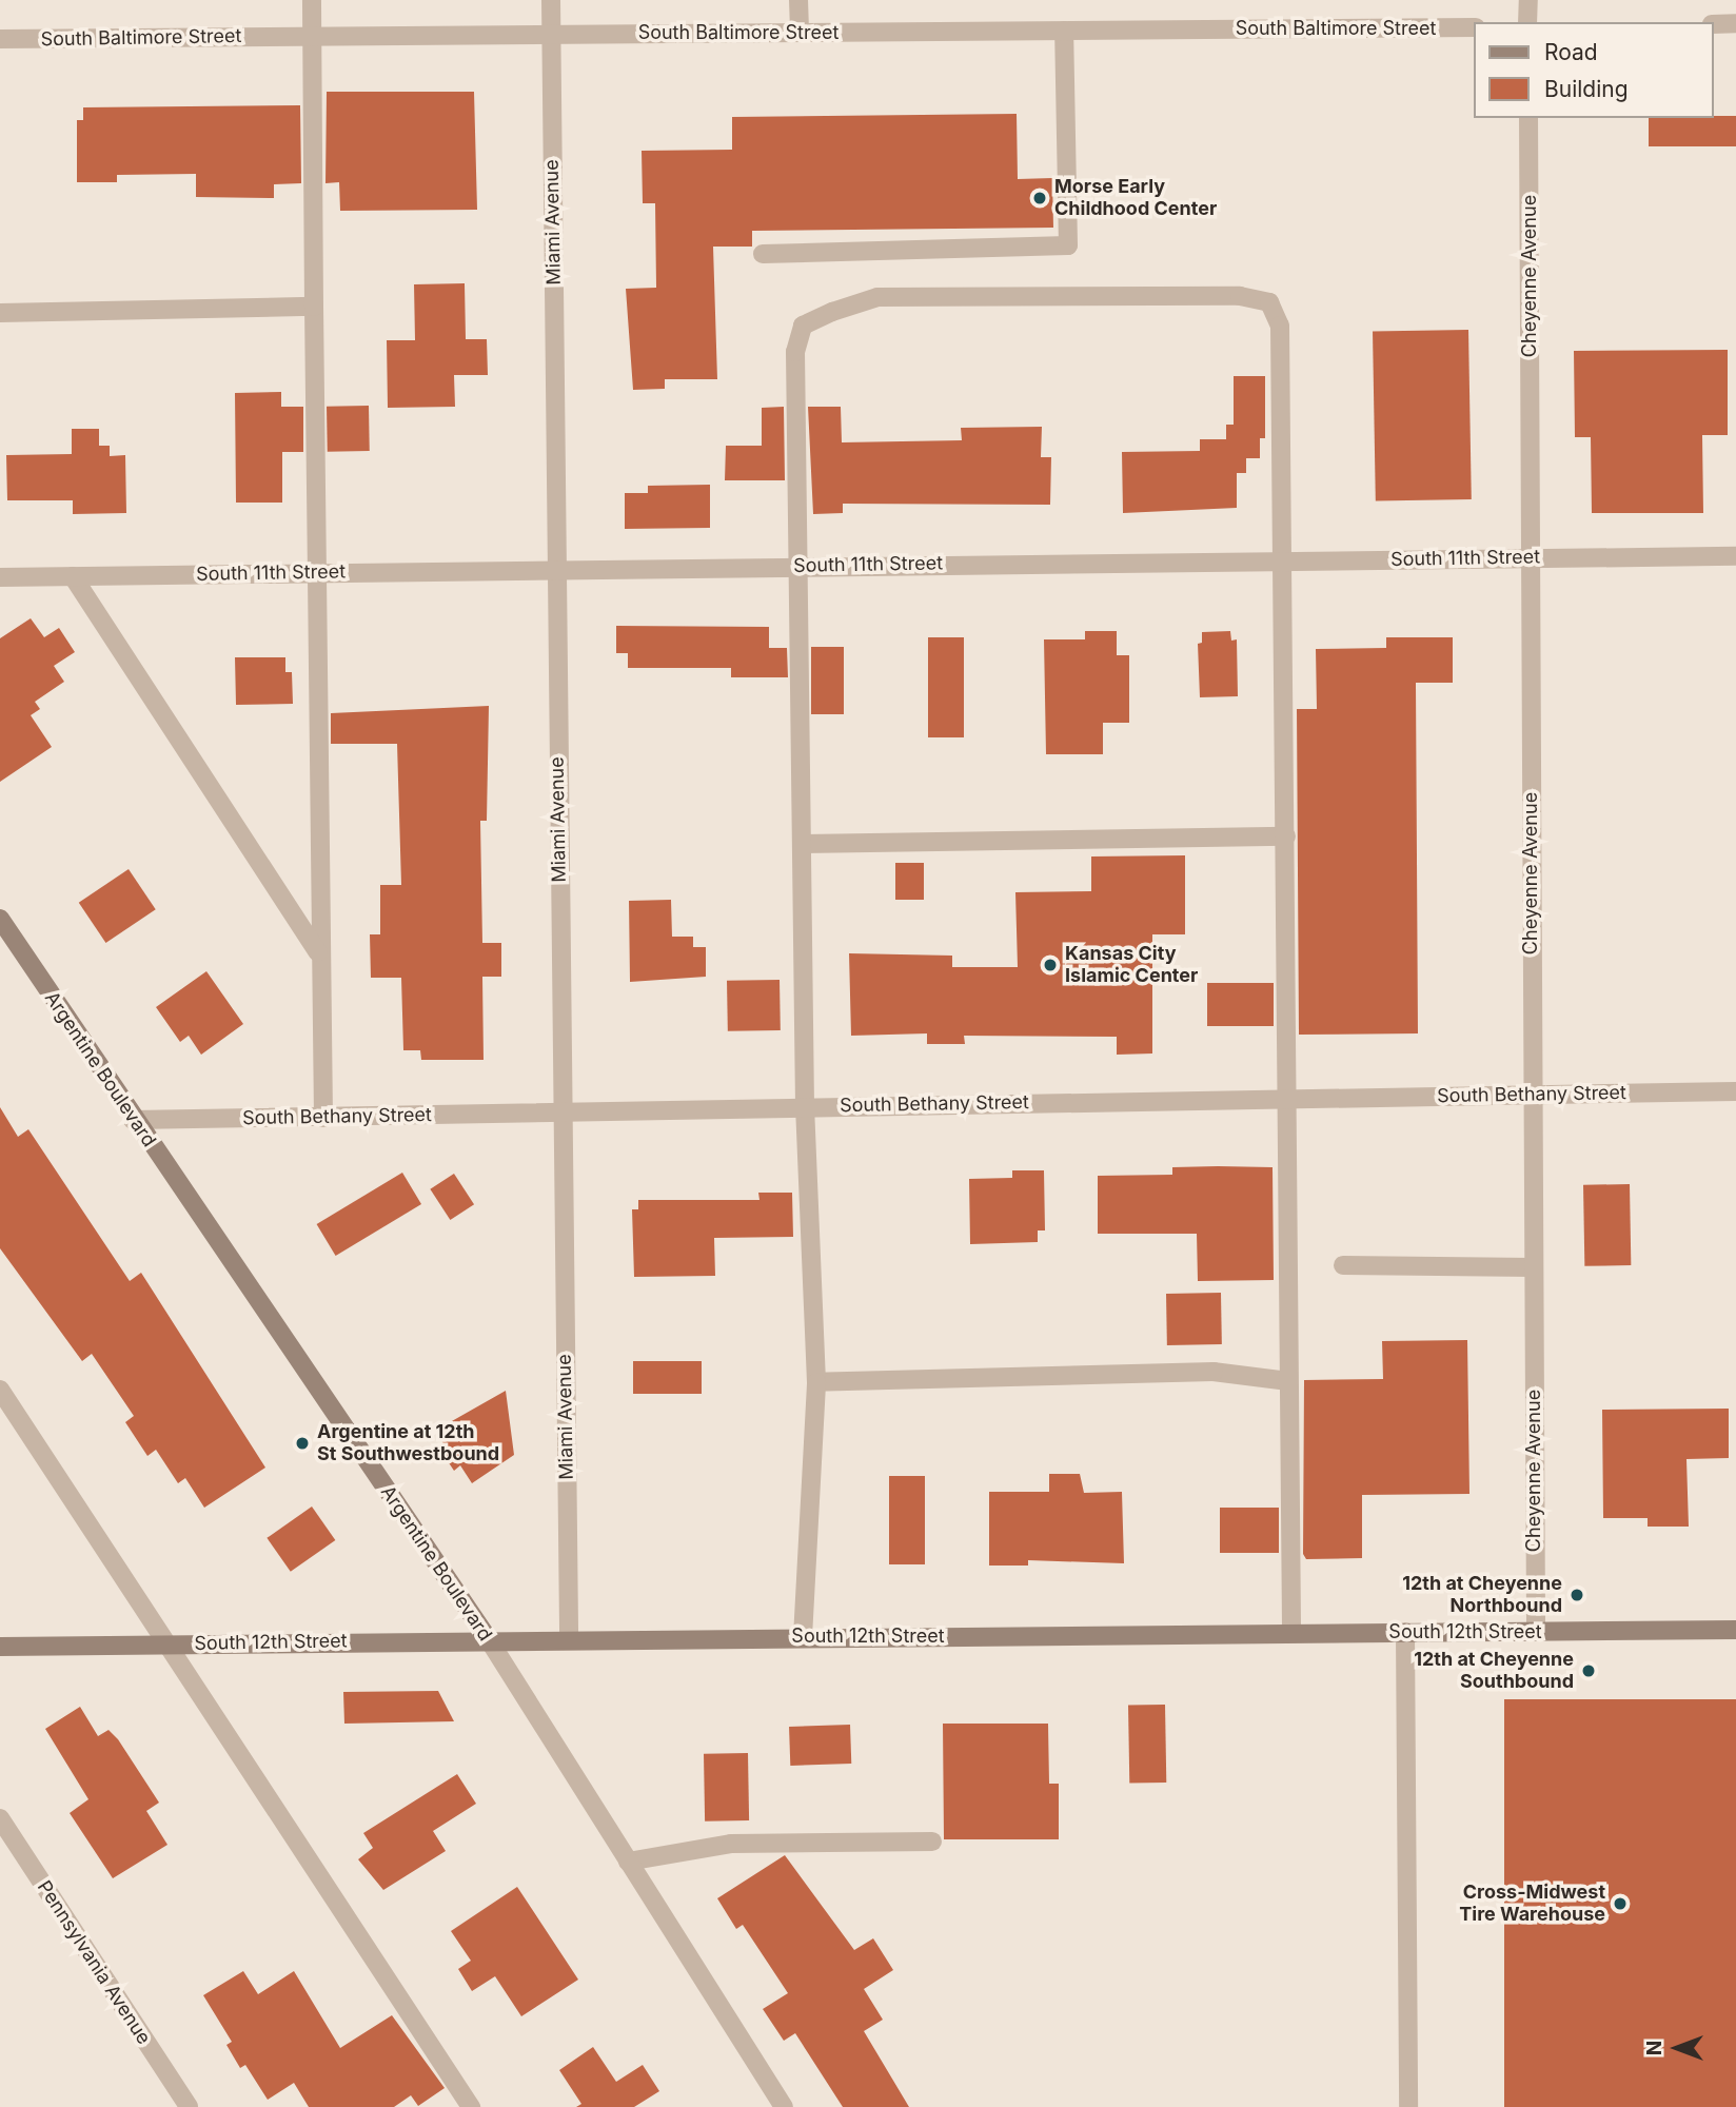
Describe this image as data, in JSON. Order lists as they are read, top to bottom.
{
  "streets": {
    "street": [
      "South Baltimore Street",
      "Miami Avenue",
      "Cheyenne Avenue",
      "South 11th Street",
      "Argentine Boulevard",
      "South Bethany Street",
      "South 12th Street",
      "Pennsylvania Avenue"
    ]
  },
  "crossings": [
    ["South Baltimore Street", "Miami Avenue"],
    ["Miami Avenue", "South 11th Street"],
    ["Miami Avenue", "South Bethany Street"],
    ["Miami Avenue", "South 12th Street"],
    ["Cheyenne Avenue", "South 11th Street"],
    ["Cheyenne Avenue", "South Bethany Street"],
    ["Cheyenne Avenue", "South 12th Street"],
    ["Argentine Boulevard", "South Bethany Street"],
    ["Argentine Boulevard", "South 12th Street"]
  ],
  "places": [
    "Morse Early Childhood Center",
    "Kansas City Islamic Center",
    "Argentine at 12th St Southwestbound",
    "12th at Cheyenne Northbound",
    "12th at Cheyenne Southbound",
    "Cross-Midwest Tire Warehouse"
  ],
  "legend": ["Road", "Building"],
  "north": "left"
}
